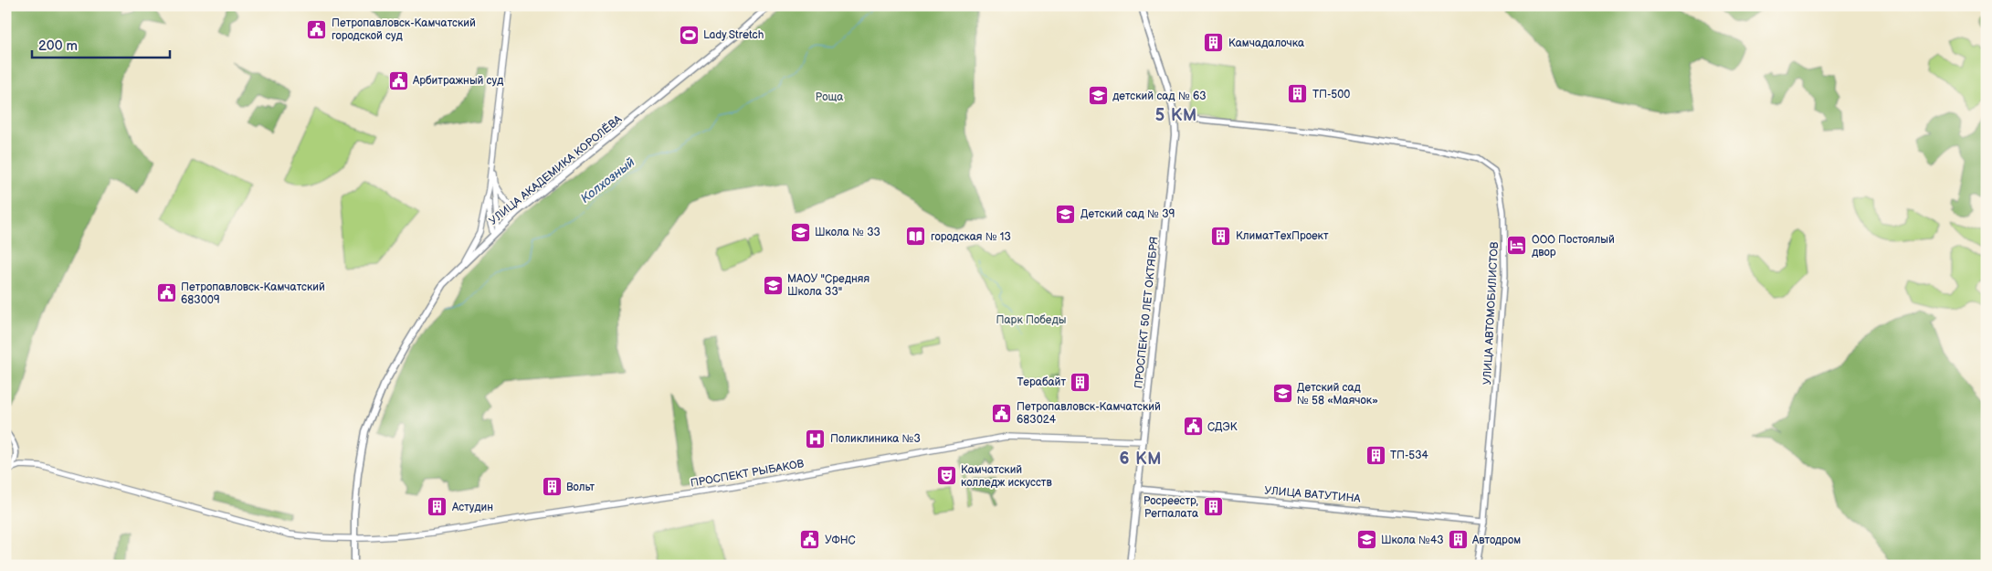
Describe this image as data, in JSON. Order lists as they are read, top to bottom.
{
  "streets": {
    "main road": ["УЛИЦА АКАДЕМИКА КОРОЛЁВА", "ПРОСПЕКТ 50 ЛЕТ ОКТЯБРЯ", "ПРОСПЕКТ РЫБАКОВ"],
    "street": ["УЛИЦА АВТОМОБИЛИСТОВ", "УЛИЦА ВАТУТИНА"]
  },
  "crossings": [
    ["УЛИЦА АКАДЕМИКА КОРОЛЁВА", "ПРОСПЕКТ РЫБАКОВ"],
    ["ПРОСПЕКТ 50 ЛЕТ ОКТЯБРЯ", "УЛИЦА АВТОМОБИЛИСТОВ"],
    ["ПРОСПЕКТ 50 ЛЕТ ОКТЯБРЯ", "ПРОСПЕКТ РЫБАКОВ"],
    ["ПРОСПЕКТ 50 ЛЕТ ОКТЯБРЯ", "УЛИЦА ВАТУТИНА"],
    ["УЛИЦА АВТОМОБИЛИСТОВ", "УЛИЦА ВАТУТИНА"]
  ],
  "districts": ["5 КМ", "6 КМ"],
  "water": ["Колхозный"],
  "parks": ["Роща", "Парк Победы"],
  "places": {
    "public building": [
      "Петропавловск-Камчатский городской суд",
      "Арбитражный суд",
      "Петропавловск-Камчатский 683009",
      "Петропавловск-Камчатский 683024",
      "СДЭК",
      "УФНС"
    ],
    "sports": ["Lady Stretch"],
    "building": [
      "Камчадалочка",
      "ТП-500",
      "КлиматТехПроект",
      "Терабайт",
      "ТП-534",
      "Вольт",
      "Астудин",
      "Росреестр, Регпалата",
      "Автодром"
    ],
    "school or university": [
      "детский сад № 63",
      "Детский сад № 39",
      "Школа № 33",
      "МАОУ \"Средняя Школа 33\"",
      "Детский сад № 58 «Маячок»",
      "Школа №43"
    ],
    "library": ["городская № 13"],
    "hotel": ["ООО Постоялый двор"],
    "hospital": ["Поликлиника №3"],
    "theatre": ["Камчатский колледж искусств"]
  },
  "scale_bar": "200 m"
}
